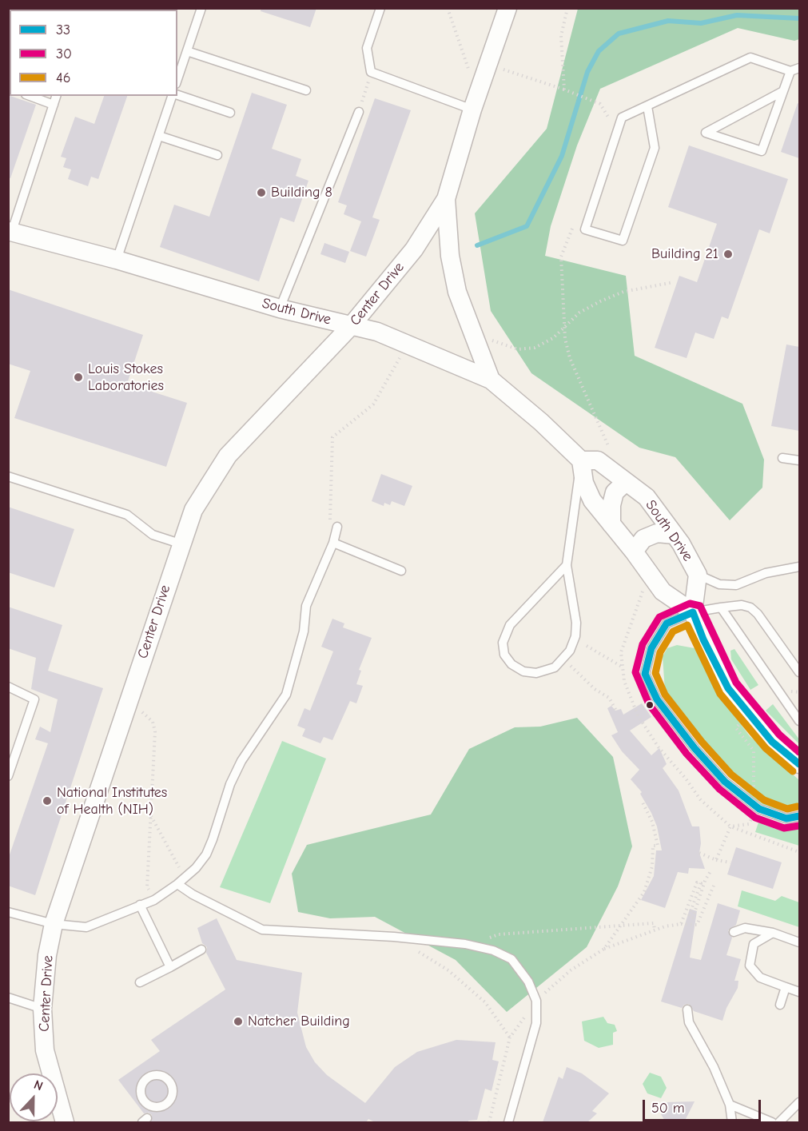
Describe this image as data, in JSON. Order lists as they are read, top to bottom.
{
  "streets": {
    "street": ["Center Drive", "South Drive"]
  },
  "crossings": [
    ["Center Drive", "South Drive"]
  ],
  "places": [
    "Building 8",
    "Building 21",
    "Louis Stokes Laboratories",
    "National Institutes of Health (NIH)",
    "Natcher Building"
  ],
  "lines": ["transit line 30", "transit line 33", "transit line 46"],
  "legend": ["33", "30", "46"],
  "scale_bar": "50 m",
  "north": "top"
}
